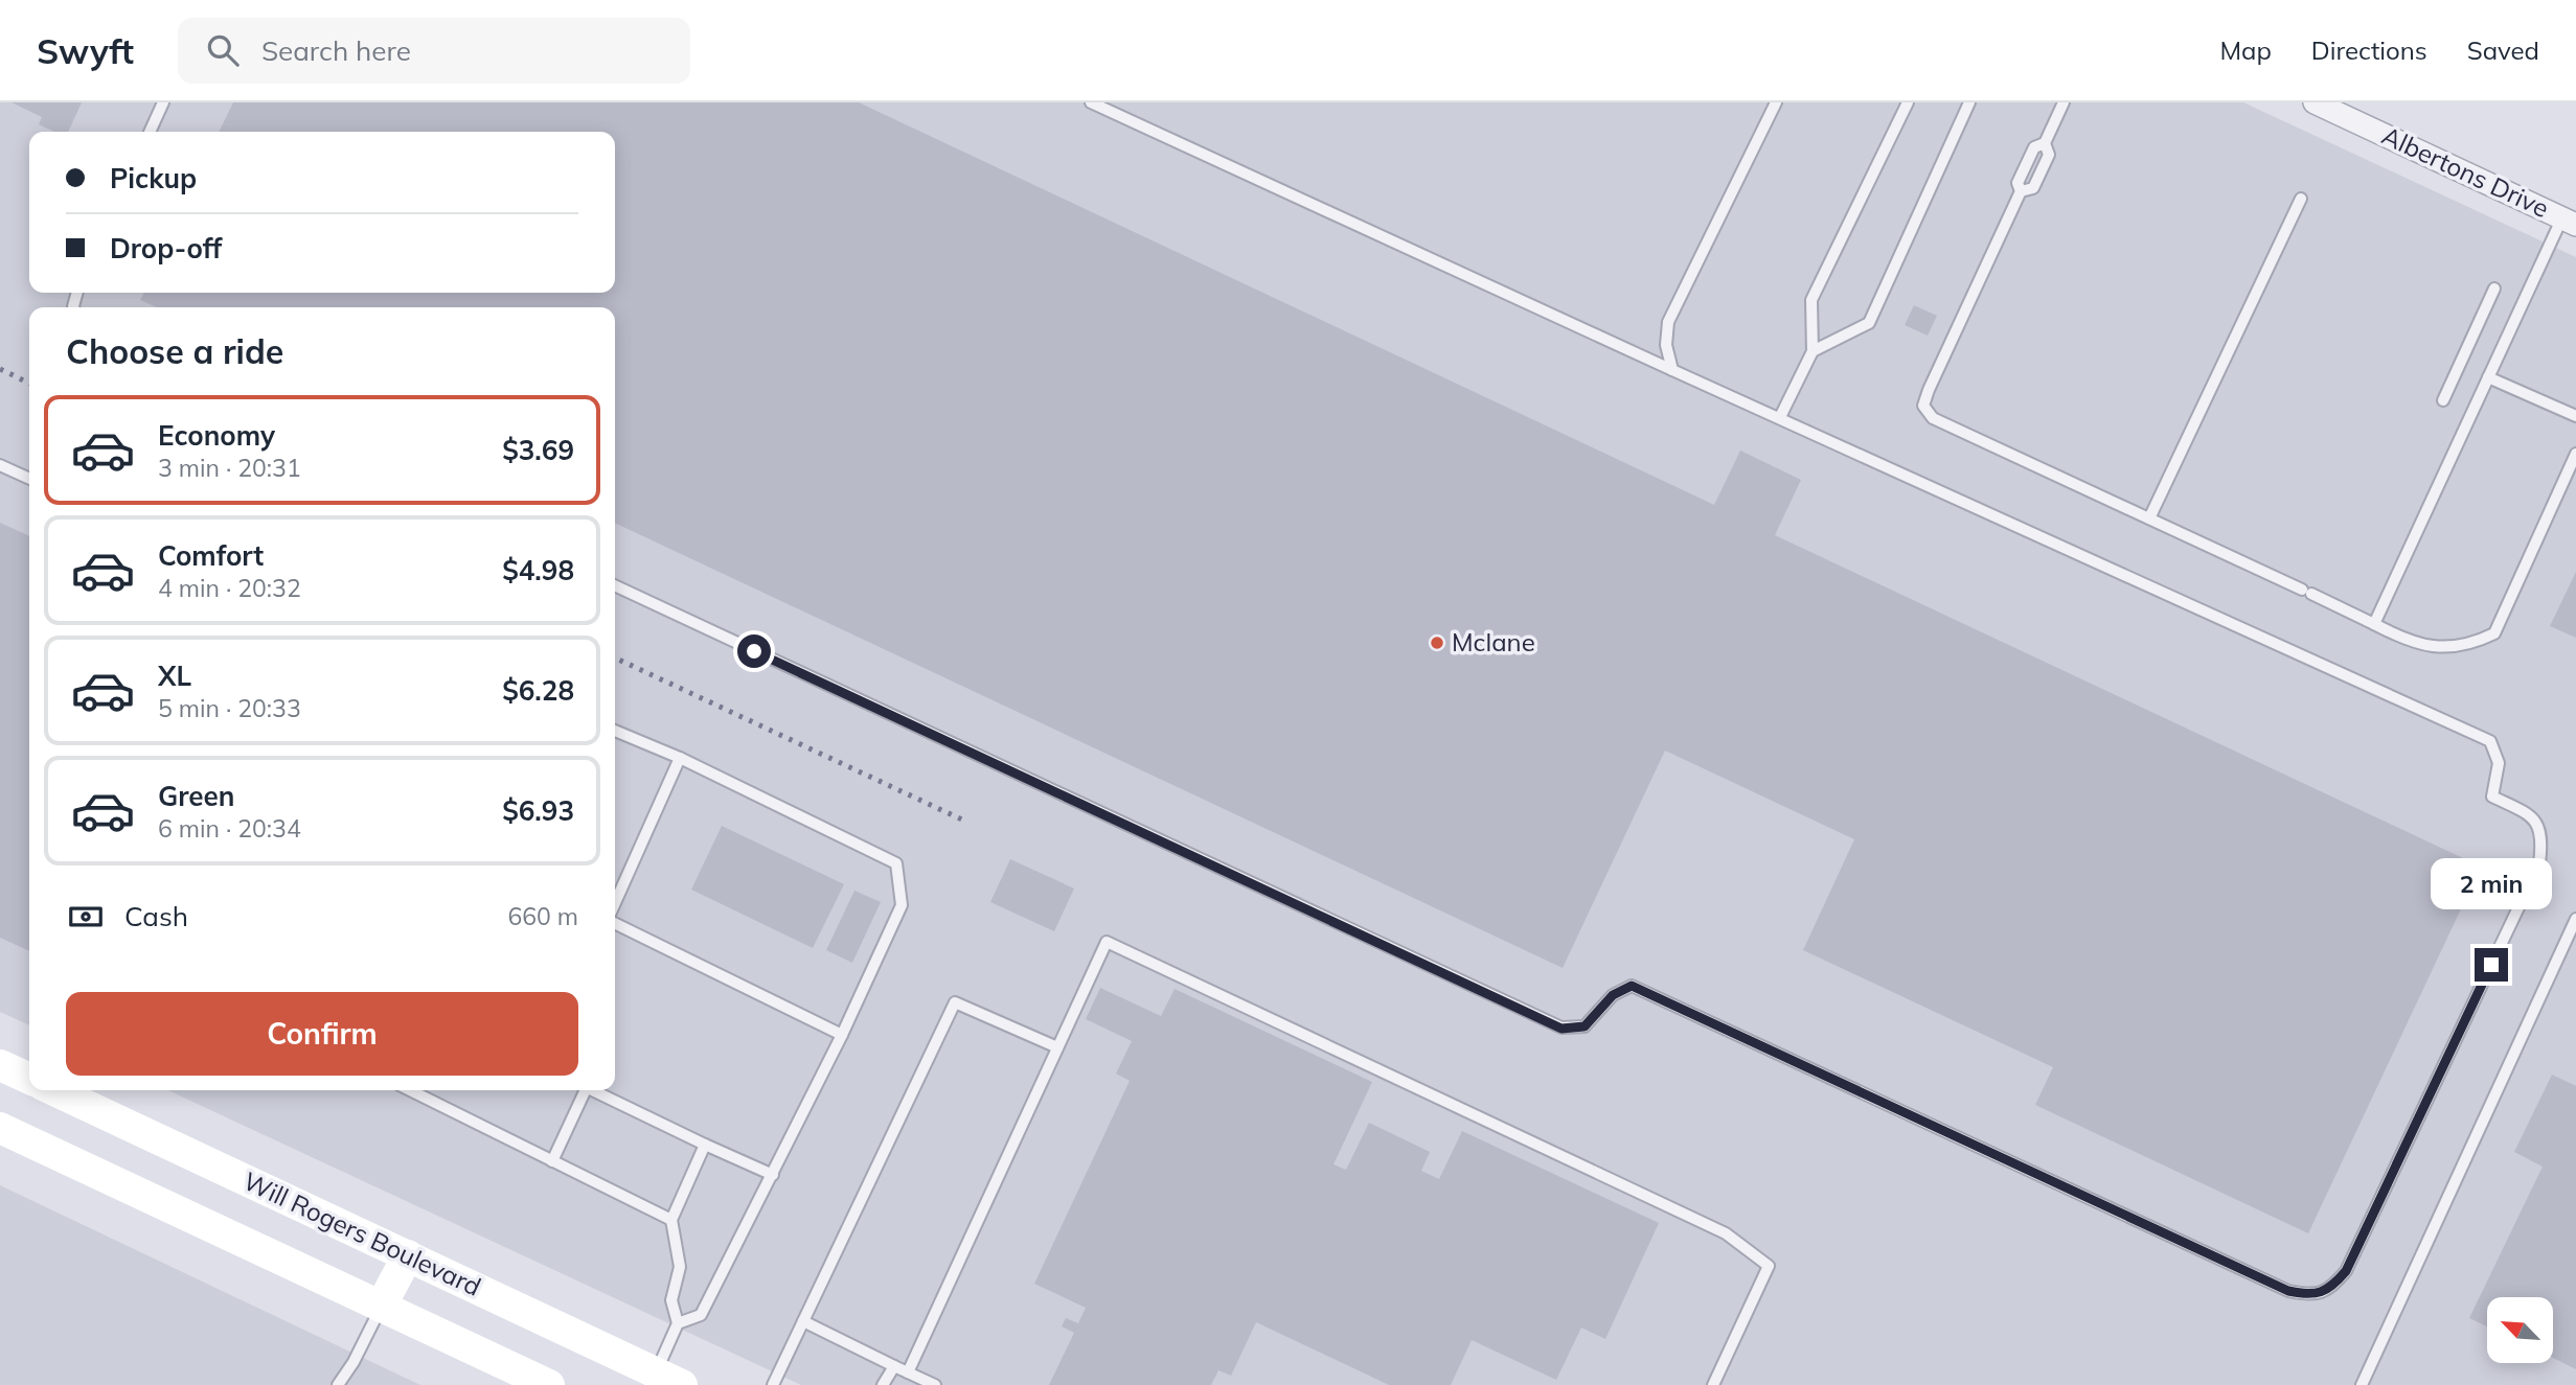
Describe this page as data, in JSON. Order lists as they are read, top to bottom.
{
  "streets": {
    "main road": ["Will Rogers Boulevard"],
    "street": ["Albertons Drive"]
  },
  "places": ["Mclane"],
  "north": "top left",
  "page": {
    "header": "Swyft",
    "search": "Search here",
    "nav": ["Map", "Directions", "Saved"],
    "banner": ["Pickup", "Drop-off"],
    "heading": "Choose a ride",
    "list": [
      {
        "name": "Economy",
        "note": "3 min · 20:31",
        "value": "$3.69"
      },
      {
        "name": "Comfort",
        "note": "4 min · 20:32",
        "value": "$4.98"
      },
      {
        "name": "XL",
        "note": "5 min · 20:33",
        "value": "$6.28"
      },
      {
        "name": "Green",
        "note": "6 min · 20:34",
        "value": "$6.93"
      }
    ],
    "bubble": "2 min",
    "pay": ["Cash", "660 m"],
    "buttons": "Confirm"
  }
}
